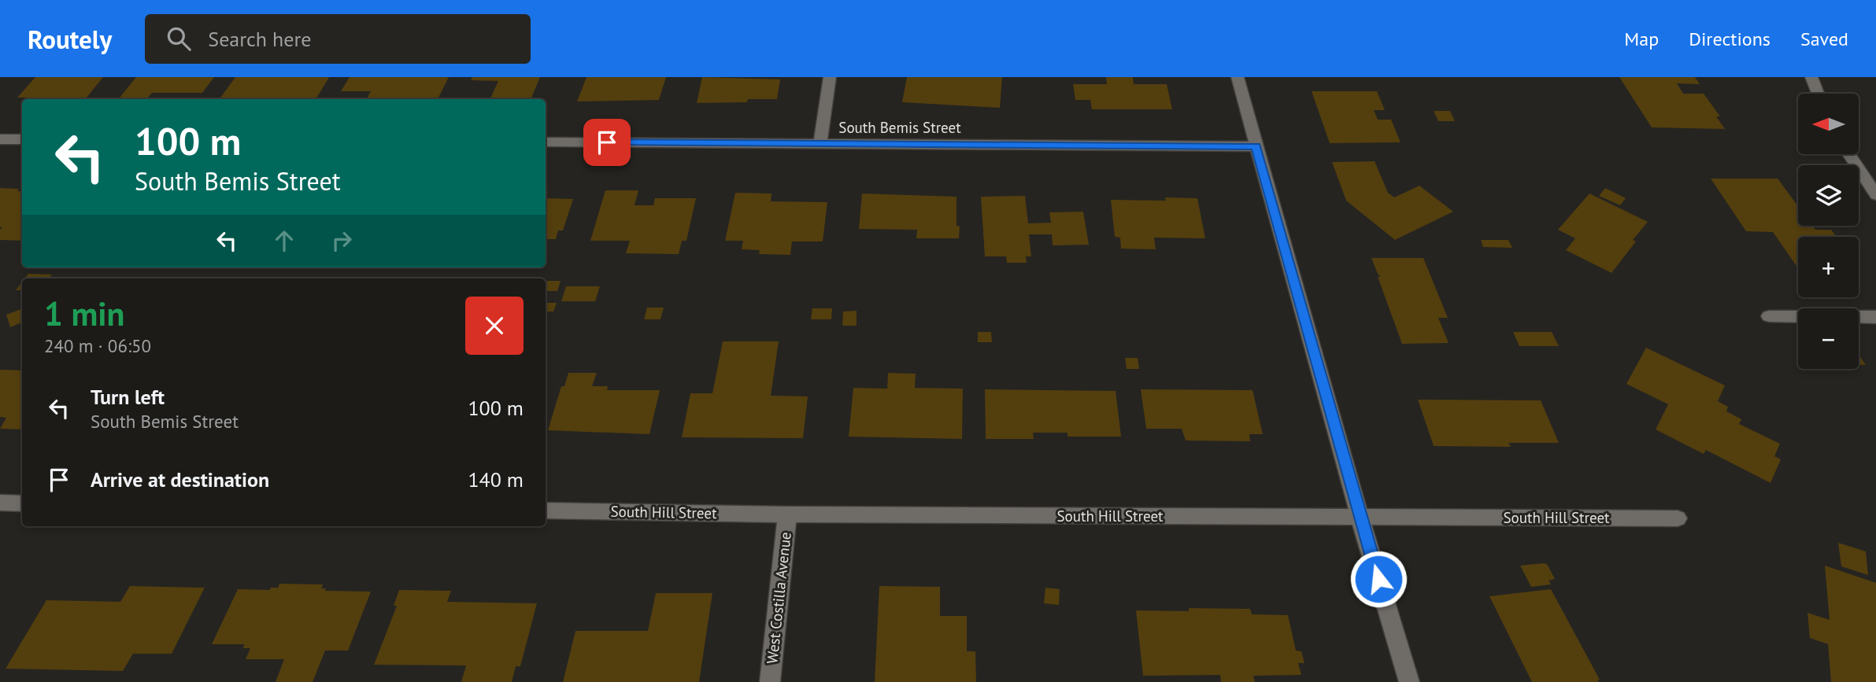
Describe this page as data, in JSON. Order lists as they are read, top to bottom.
{
  "streets": {
    "street": ["South Bemis Street", "South Hill Street", "West Costilla Avenue"]
  },
  "crossings": [
    ["South Hill Street", "West Costilla Avenue"]
  ],
  "north": "left",
  "page": {
    "header": "Routely",
    "search": "Search here",
    "nav": ["Map", "Directions", "Saved"],
    "map_buttons": ["+", "−"],
    "turn": ["100 m", "South Bemis Street"],
    "heading": ["1 min", "240 m · 06:50"],
    "list": [
      {
        "name": "Turn left",
        "note": "South Bemis Street",
        "value": "100 m"
      },
      {
        "name": "Arrive at destination",
        "value": "140 m"
      }
    ]
  }
}
